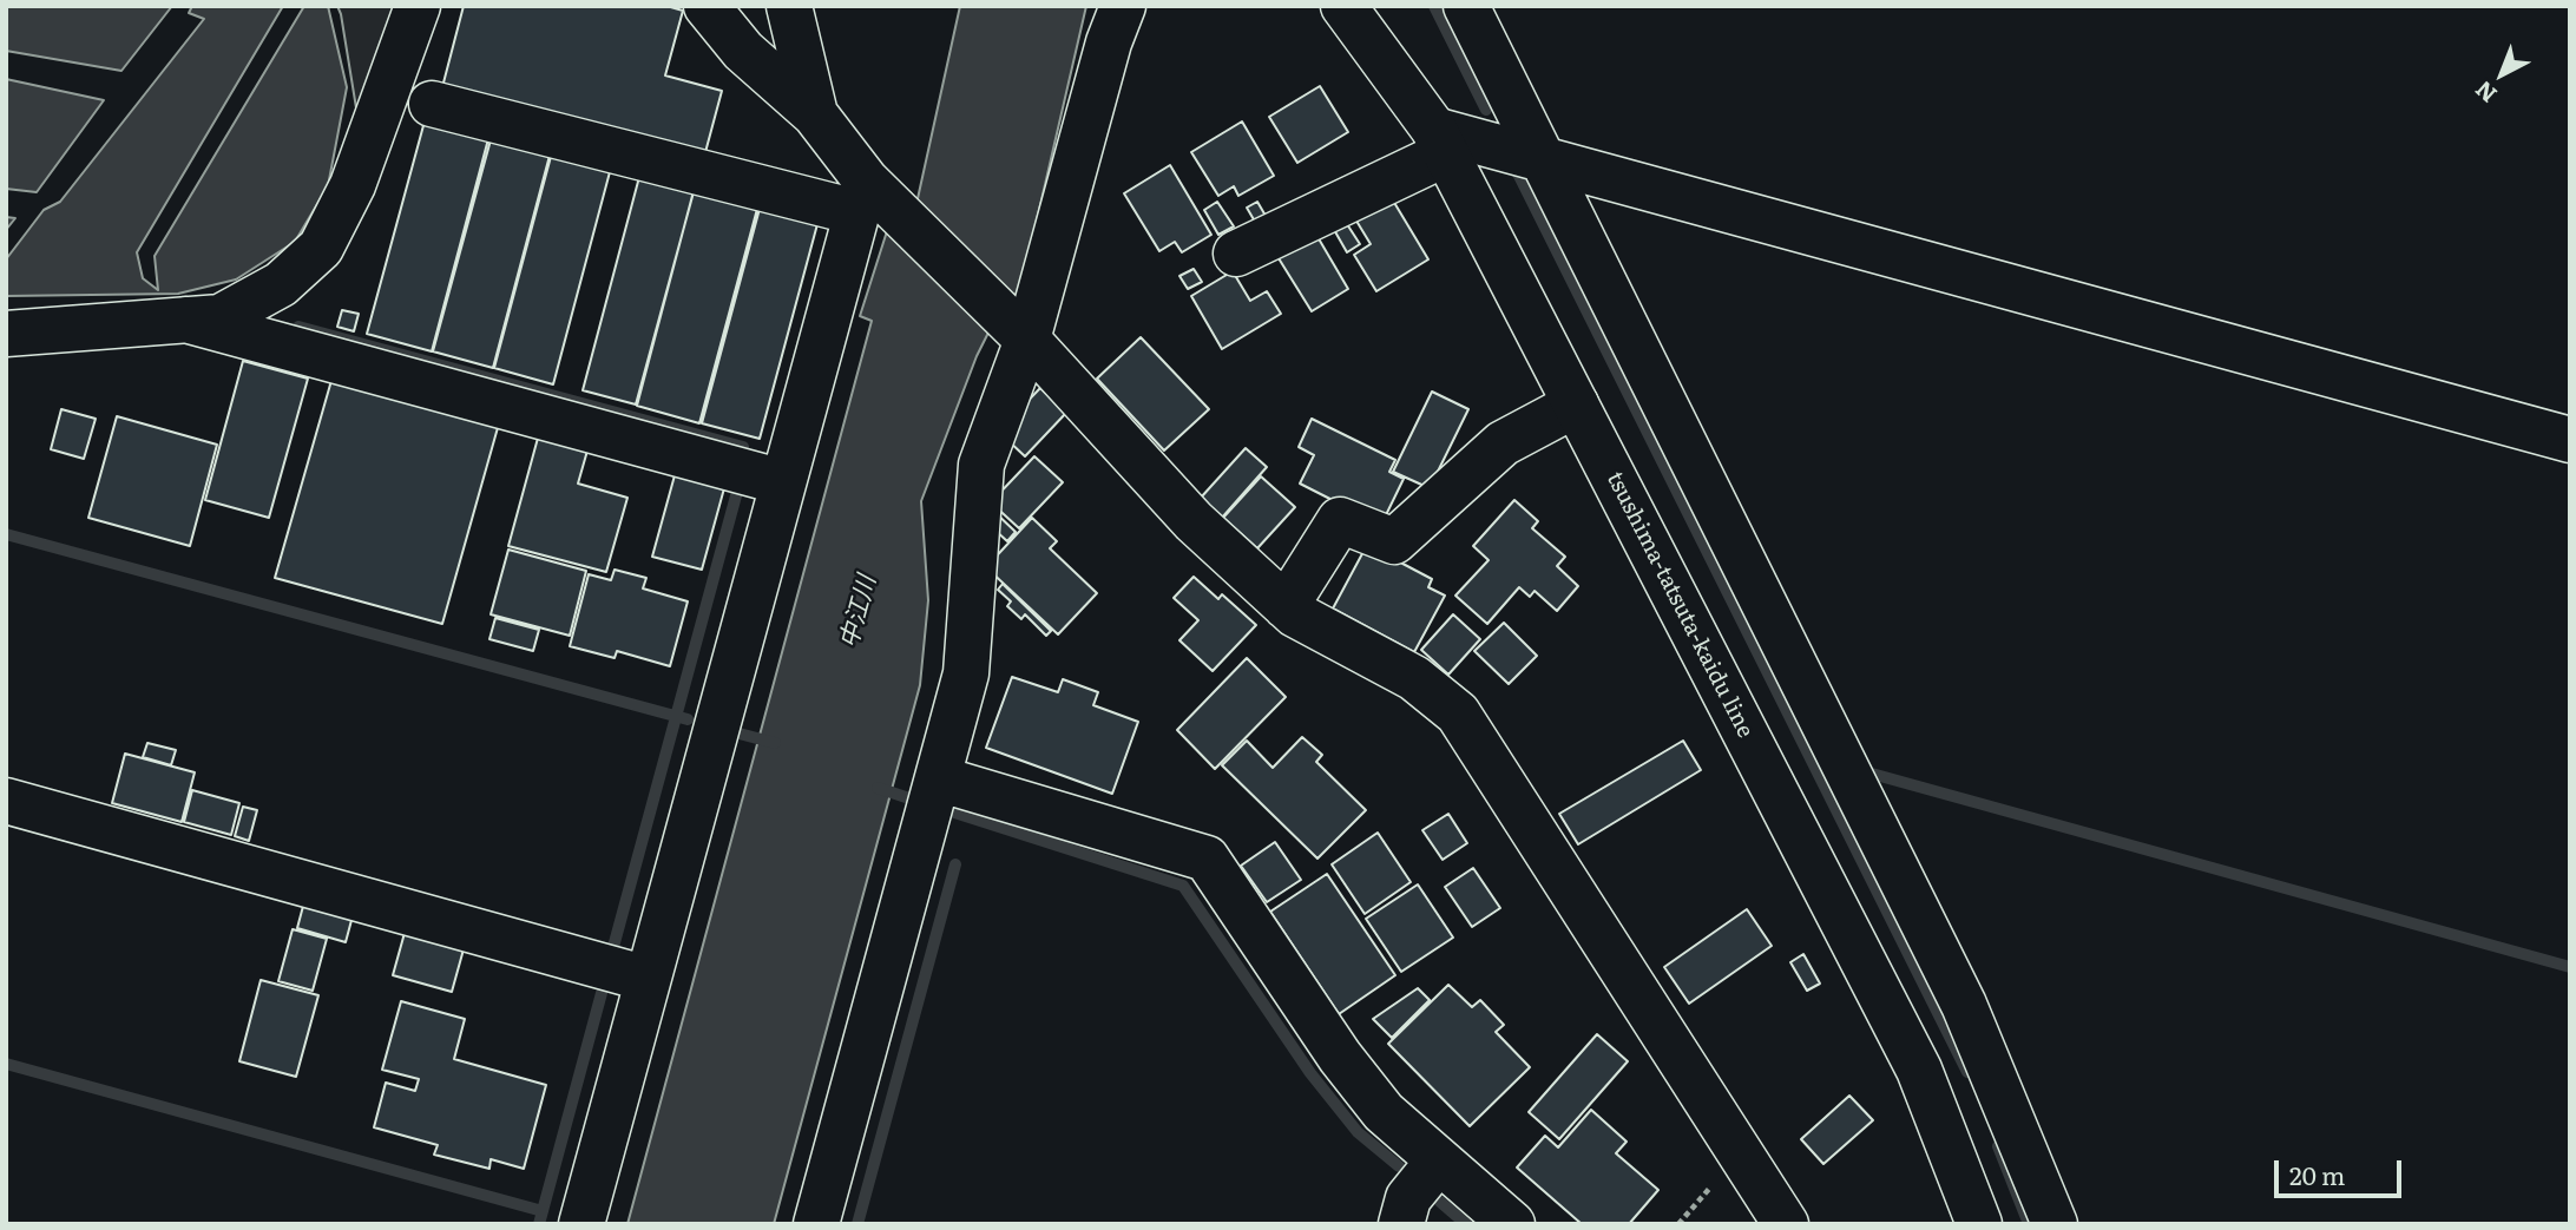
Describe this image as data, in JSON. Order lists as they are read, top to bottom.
{
  "streets": {
    "street": ["tsushima-tatsuta-kaidu line"]
  },
  "water": ["中江川"],
  "scale_bar": "20 m",
  "north": "bottom left"
}
